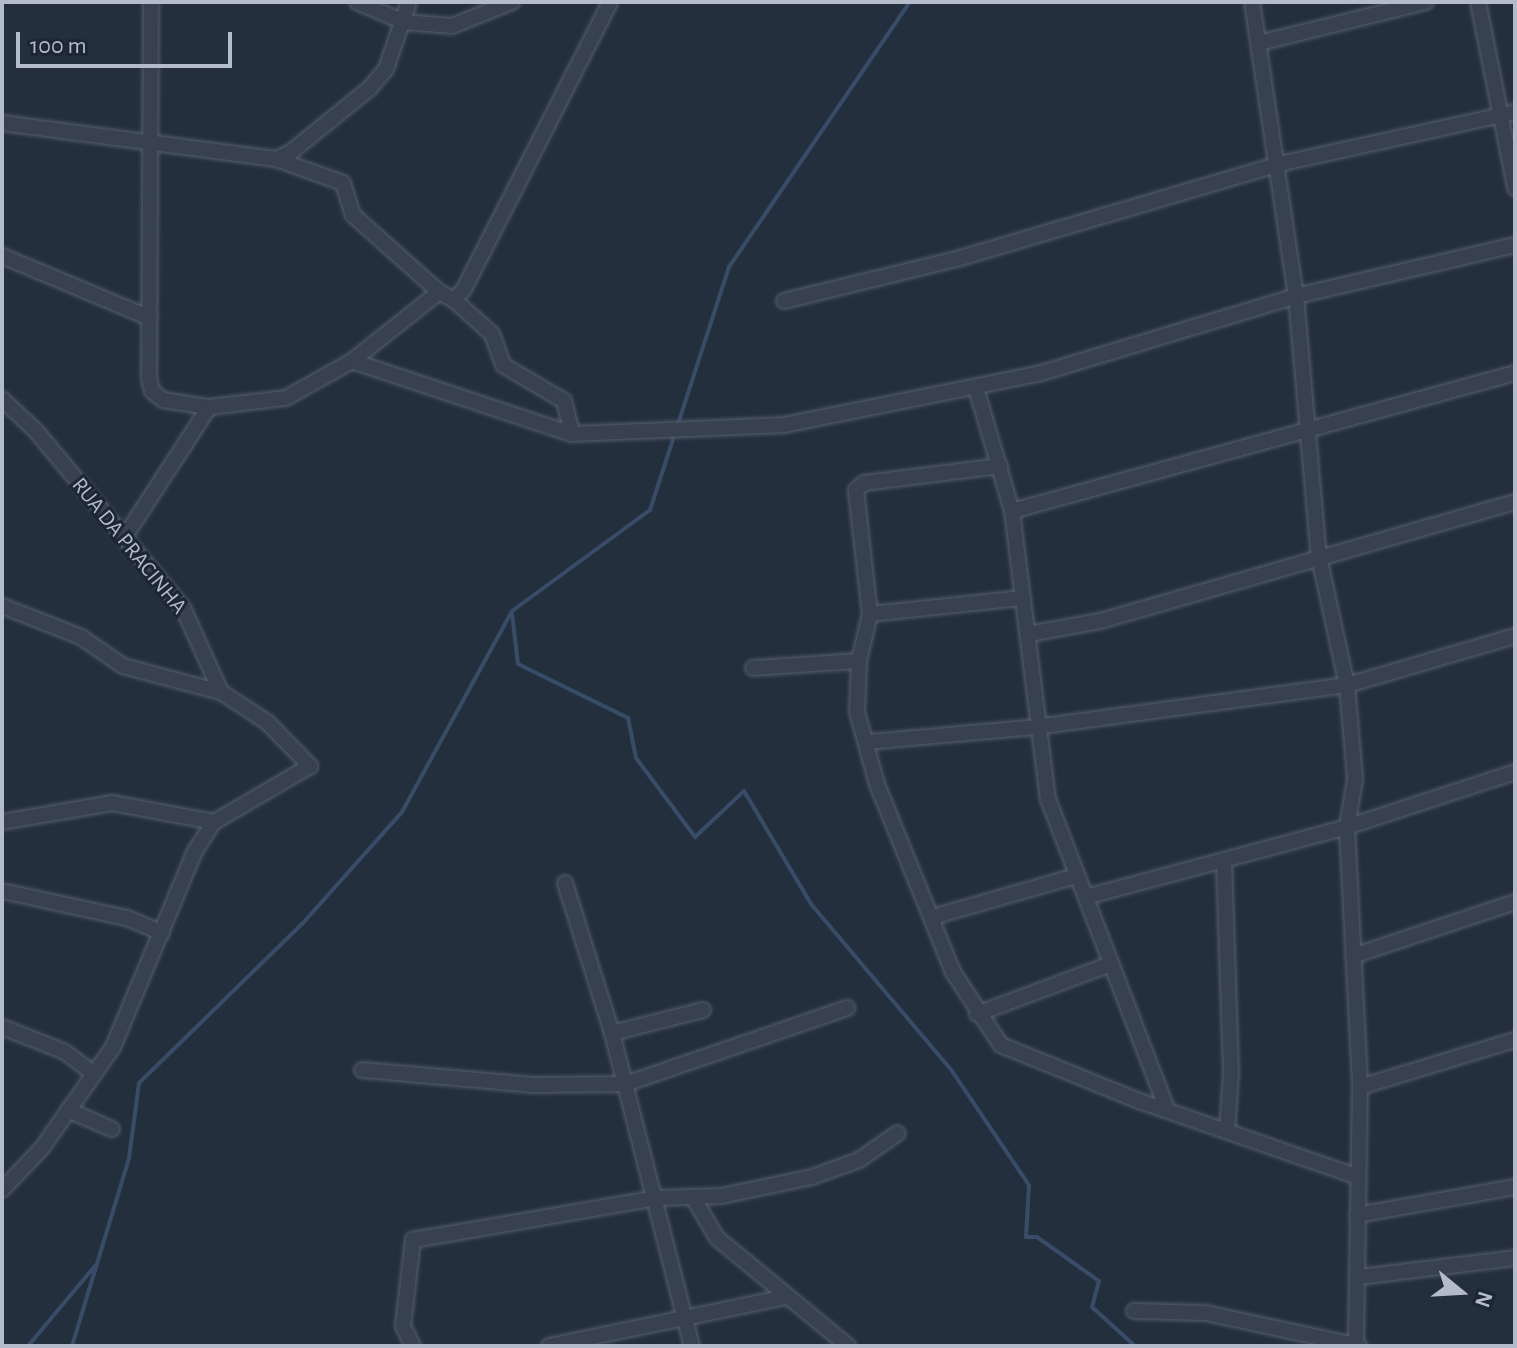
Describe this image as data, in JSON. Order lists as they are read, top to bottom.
{
  "streets": {
    "street": ["RUA DA PRACINHA"]
  },
  "scale_bar": "100 m",
  "north": "right"
}
